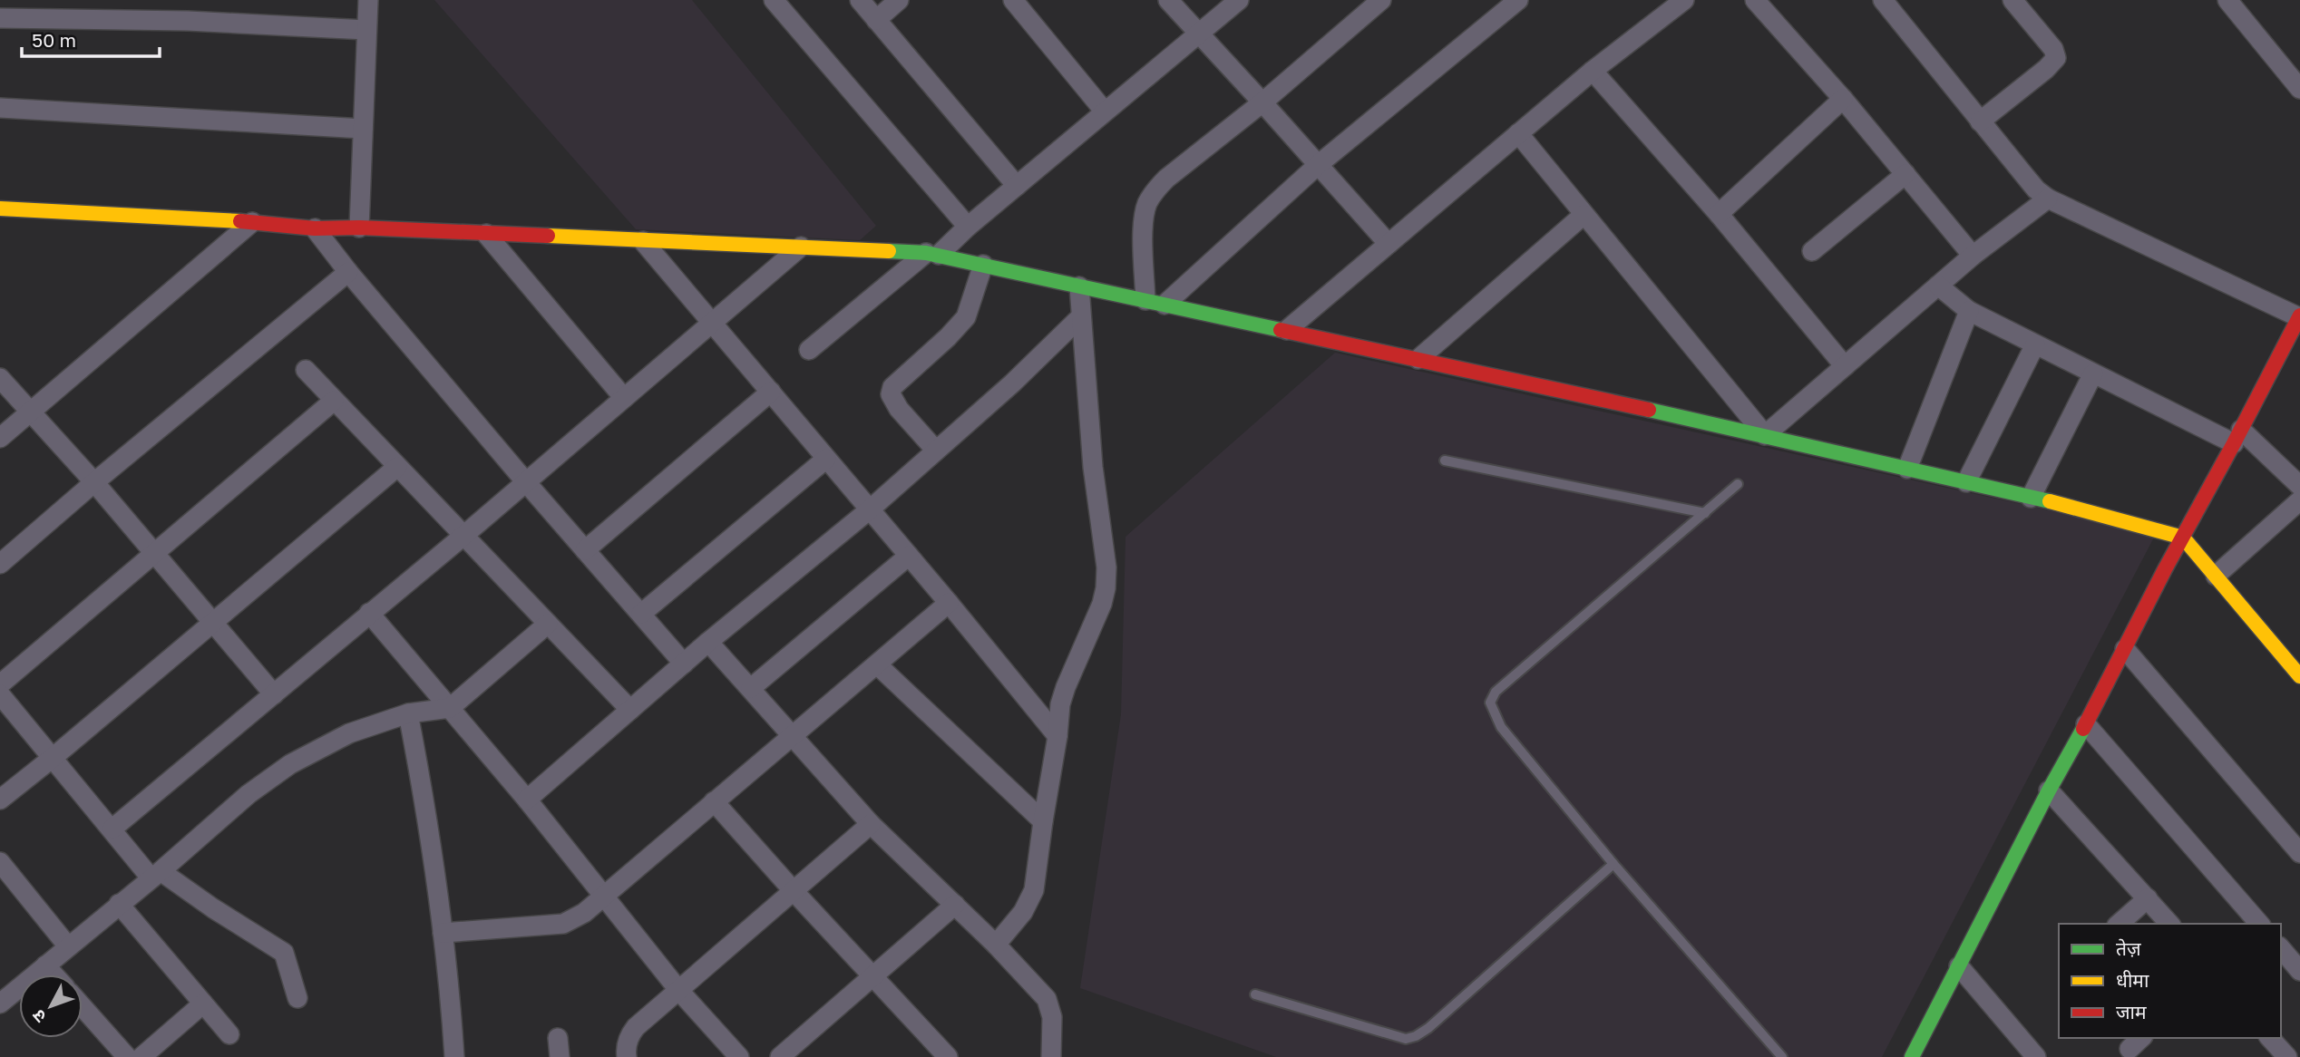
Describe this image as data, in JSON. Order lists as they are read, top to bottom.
{
  "legend": ["तेज़", "धीमा", "जाम"],
  "scale_bar": "50 m",
  "north": "bottom left"
}
